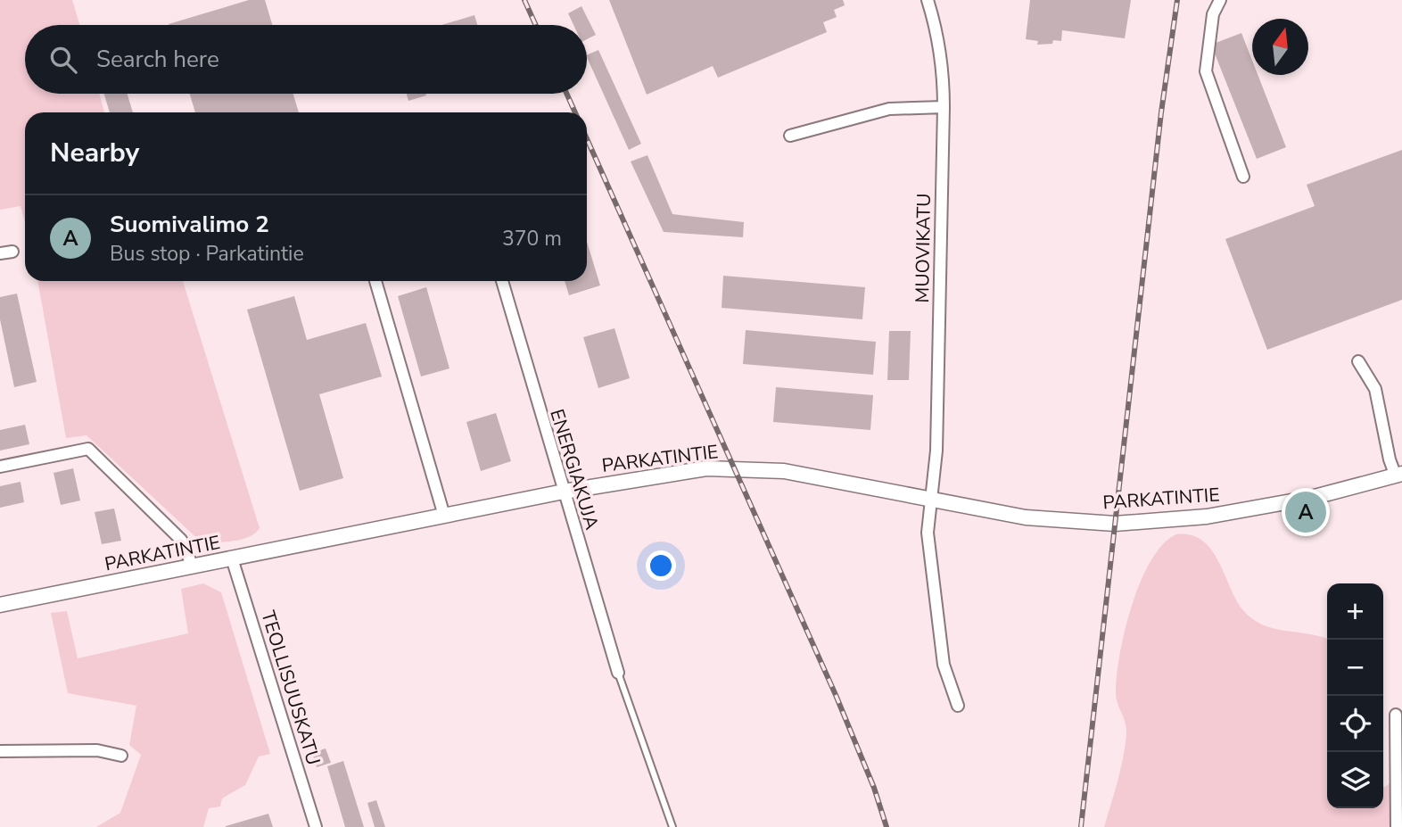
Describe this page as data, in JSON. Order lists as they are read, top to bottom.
{
  "streets": {
    "street": [
      "MUOVIKATU",
      "PARKATINTIE",
      "ENERGIAKUJA",
      "TEOLLISUUSKATU"
    ]
  },
  "crossings": [
    ["MUOVIKATU", "PARKATINTIE"],
    ["PARKATINTIE", "ENERGIAKUJA"],
    ["PARKATINTIE", "TEOLLISUUSKATU"]
  ],
  "north": "top",
  "page": {
    "search": "Search here",
    "heading": "Nearby",
    "list": [
      {
        "mark": "A",
        "name": "Suomivalimo 2",
        "note": "Bus stop · Parkatintie",
        "value": "370 m"
      }
    ],
    "pins": "A",
    "map_buttons": ["+", "−"]
  }
}
